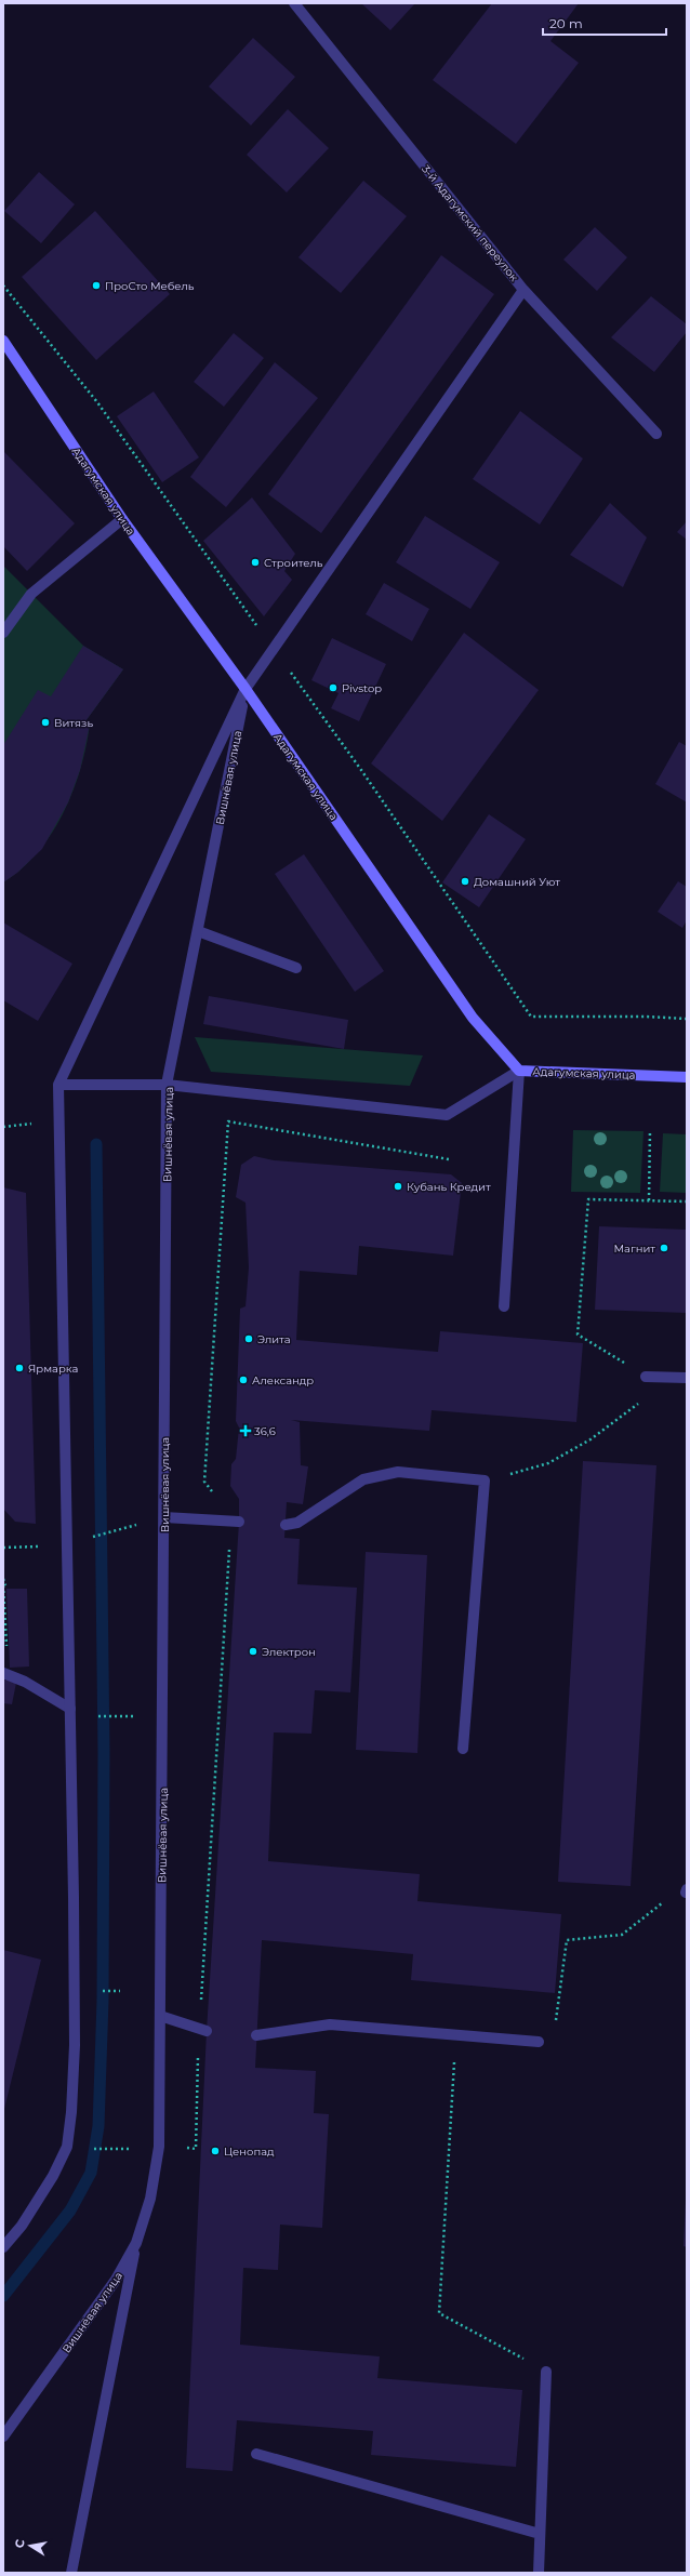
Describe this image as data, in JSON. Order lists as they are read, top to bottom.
{
  "streets": {
    "main road": ["Адагумская улица"],
    "street": ["3-й Адагумский переулок", "Вишнёвая улица"]
  },
  "crossings": [
    ["Адагумская улица", "Вишнёвая улица"]
  ],
  "places": {
    "other": [
      "ПроСто Мебель",
      "Строитель",
      "Pivstop",
      "Витязь",
      "Домашний Уют",
      "Кубань Кредит",
      "Магнит",
      "Элита",
      "Ярмарка",
      "Александр",
      "Электрон",
      "Ценопад"
    ],
    "health": ["36,6"]
  },
  "scale_bar": "20 m",
  "north": "left"
}
